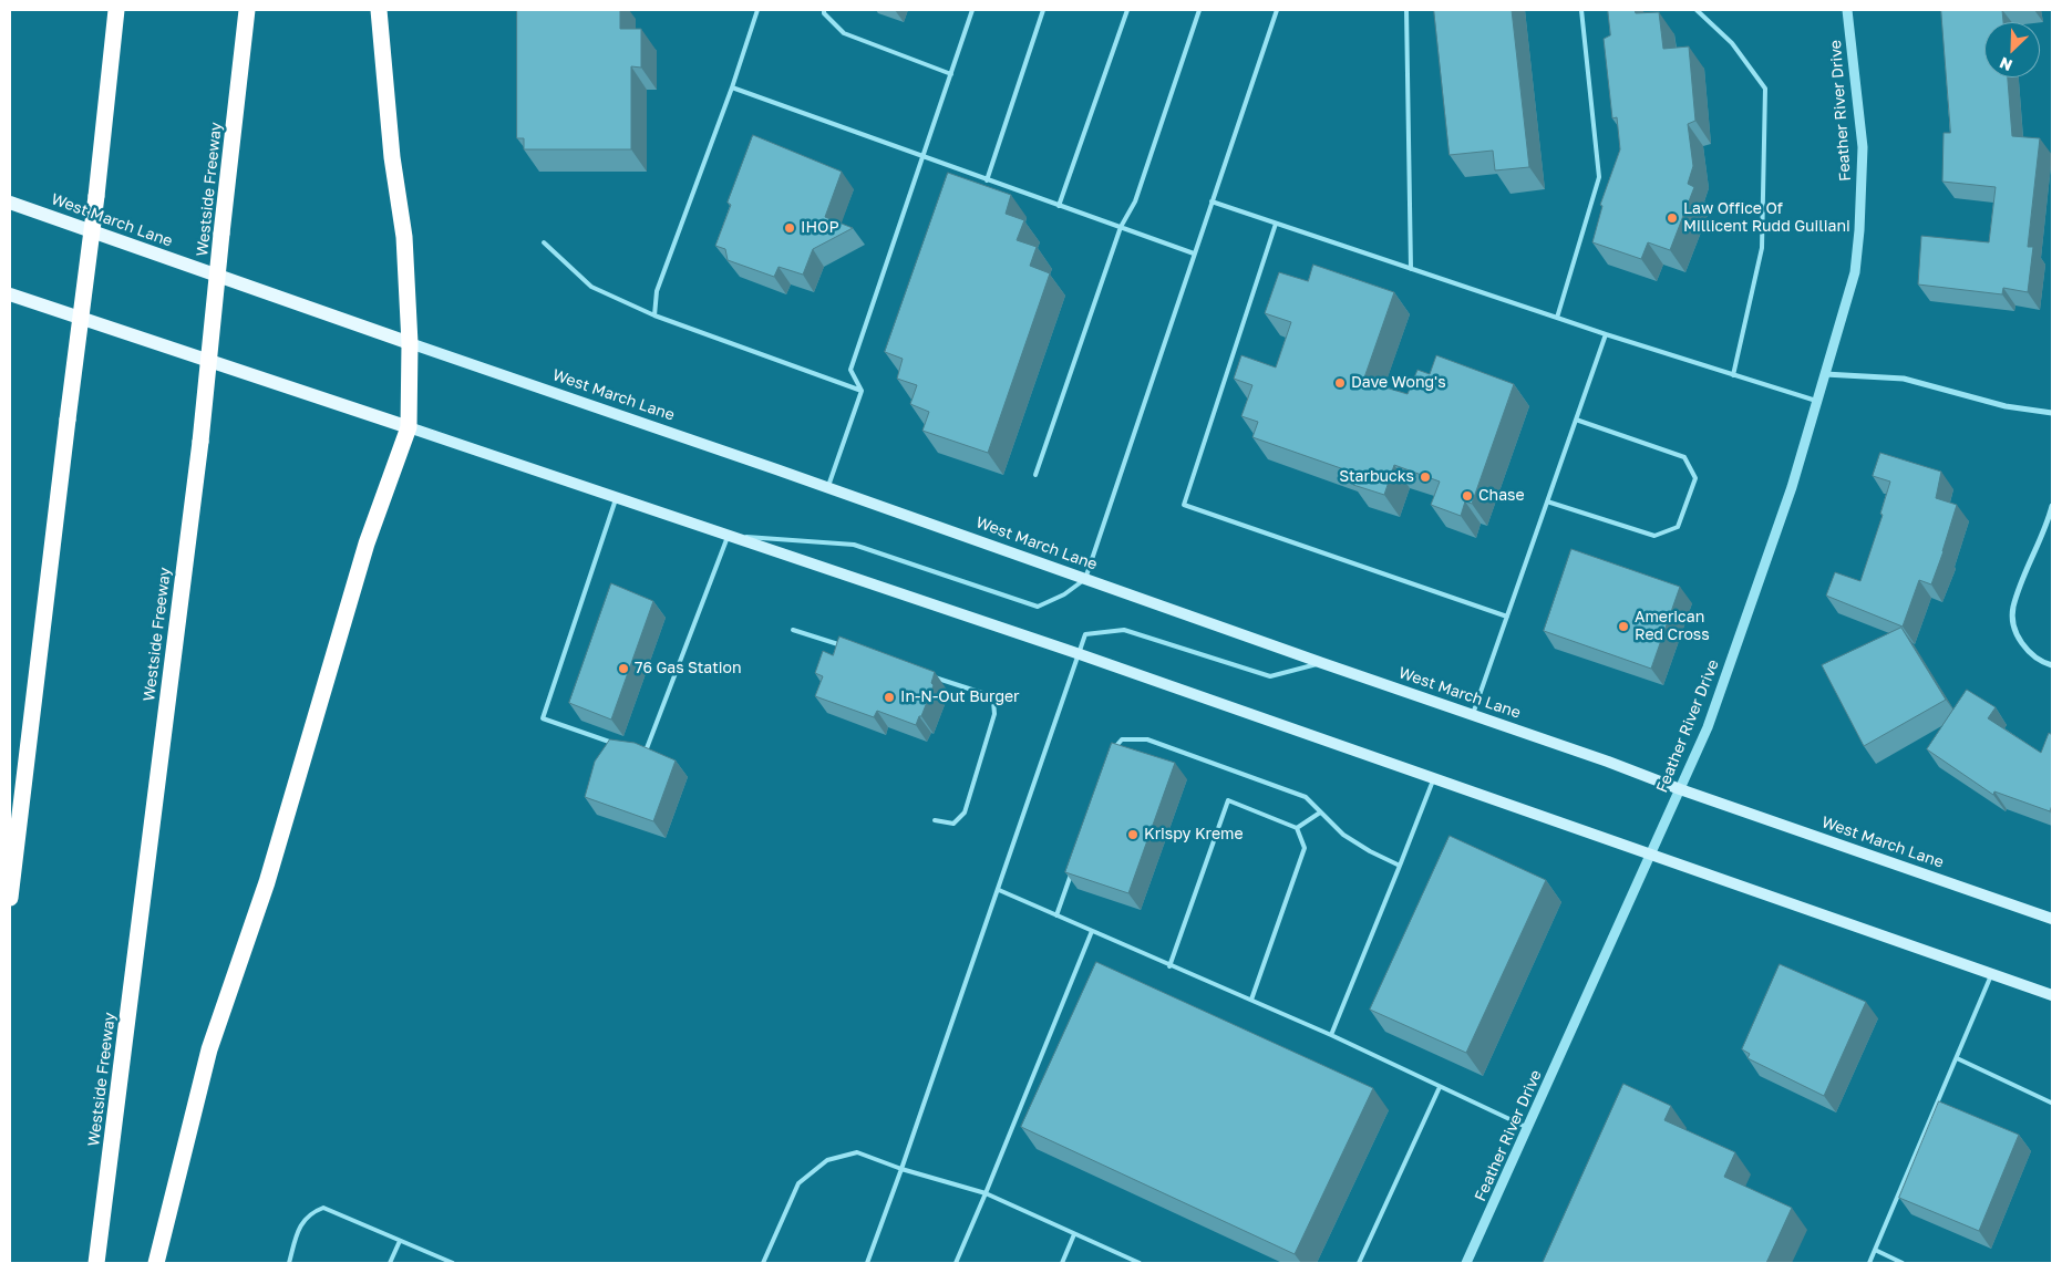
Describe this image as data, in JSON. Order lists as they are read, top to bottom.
{
  "streets": {
    "highway": ["Westside Freeway"],
    "main road": ["West March Lane"],
    "street": ["Feather River Drive"]
  },
  "crossings": [
    ["Feather River Drive", "West March Lane"]
  ],
  "places": [
    "Law Office Of Millicent Rudd Guiliani",
    "IHOP",
    "Dave Wong's",
    "Starbucks",
    "Chase",
    "American Red Cross",
    "76 Gas Station",
    "In-N-Out Burger",
    "Krispy Kreme"
  ],
  "north": "bottom left"
}
